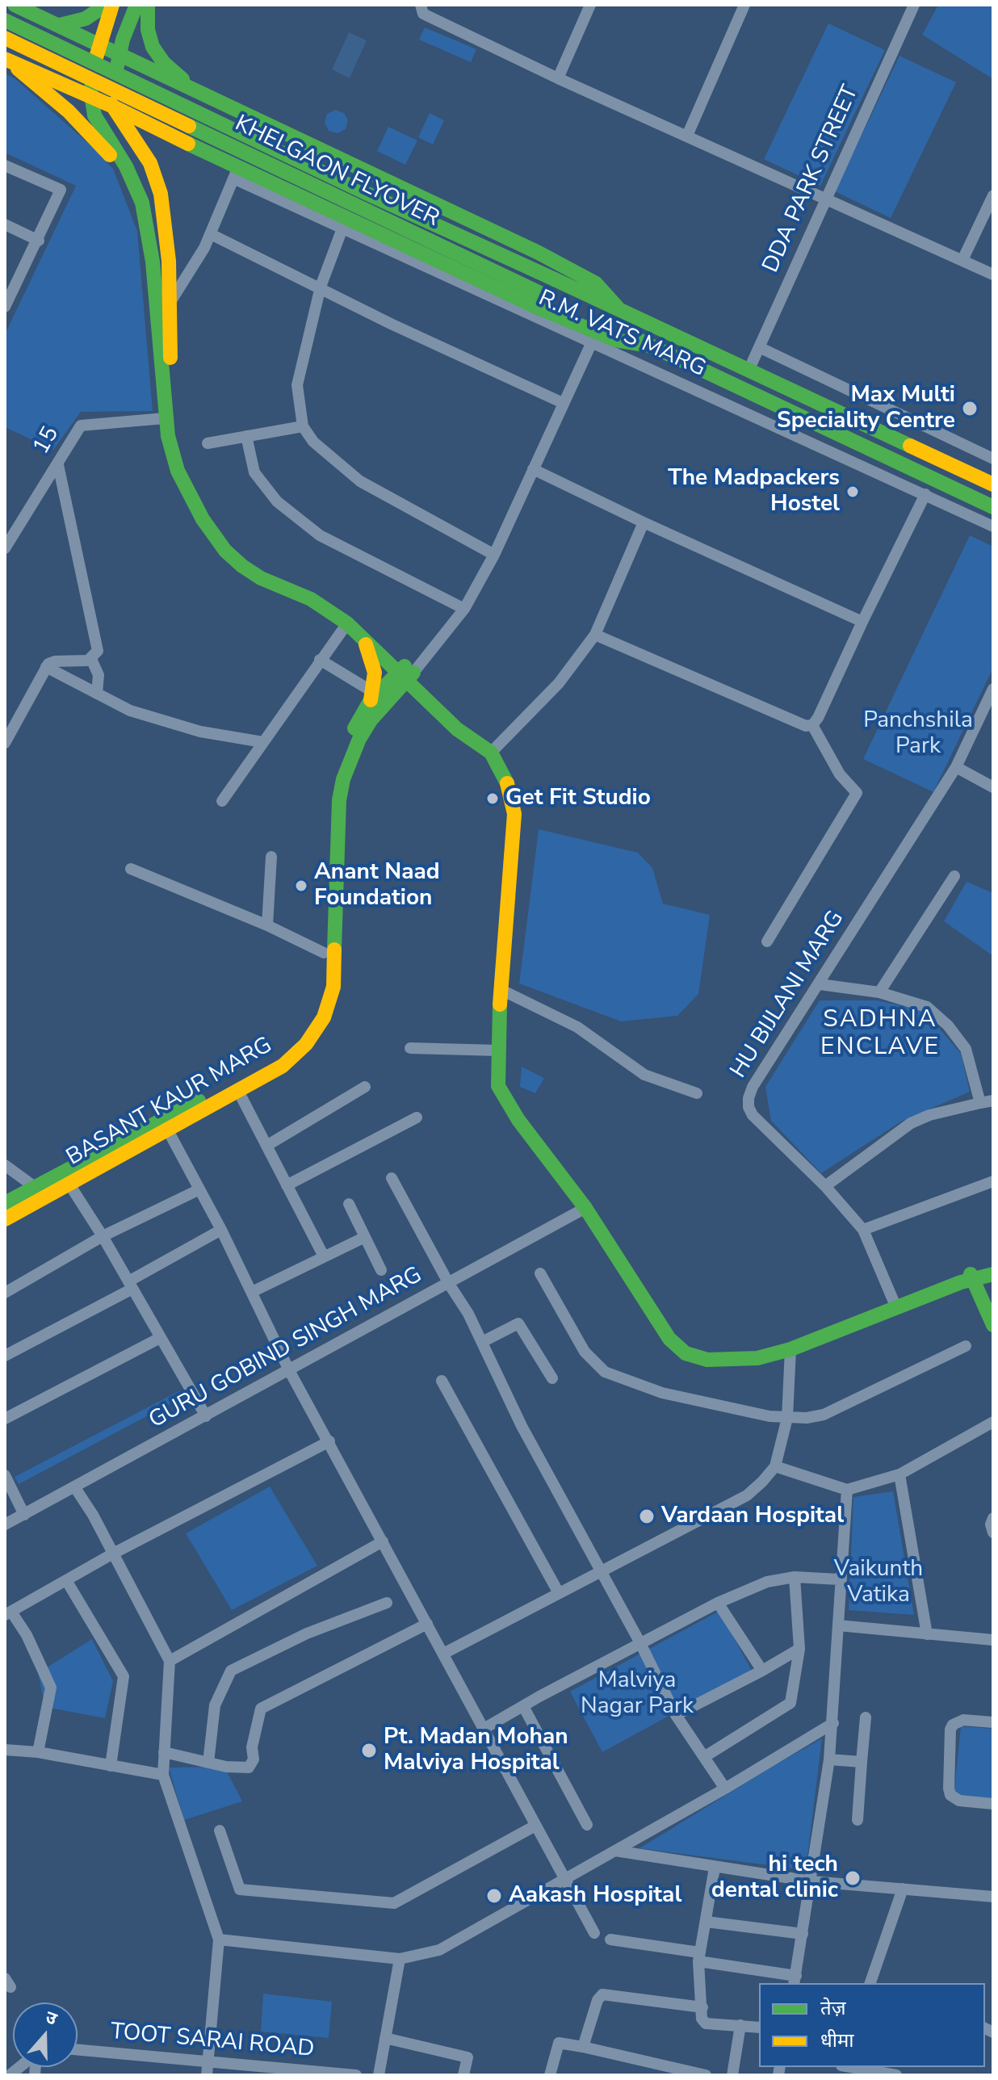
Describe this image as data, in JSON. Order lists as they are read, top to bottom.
{
  "streets": {
    "main road": ["KHELGAON FLYOVER", "BASANT KAUR MARG"],
    "street": [
      "DDA PARK STREET",
      "R.M. VATS MARG",
      "15",
      "HU BIJLANI MARG",
      "GURU GOBIND SINGH MARG",
      "TOOT SARAI ROAD"
    ]
  },
  "crossings": [
    ["KHELGAON FLYOVER", "DDA PARK STREET"]
  ],
  "districts": ["SADHNA ENCLAVE"],
  "parks": ["Panchshila Park", "Vaikunth Vatika", "Malviya Nagar Park"],
  "places": [
    "Max Multi Speciality Centre",
    "The Madpackers Hostel",
    "Get Fit Studio",
    "Anant Naad Foundation",
    "Vardaan Hospital",
    "Pt. Madan Mohan Malviya Hospital",
    "hi tech dental clinic",
    "Aakash Hospital"
  ],
  "legend": ["तेज़", "धीमा"],
  "north": "top"
}
